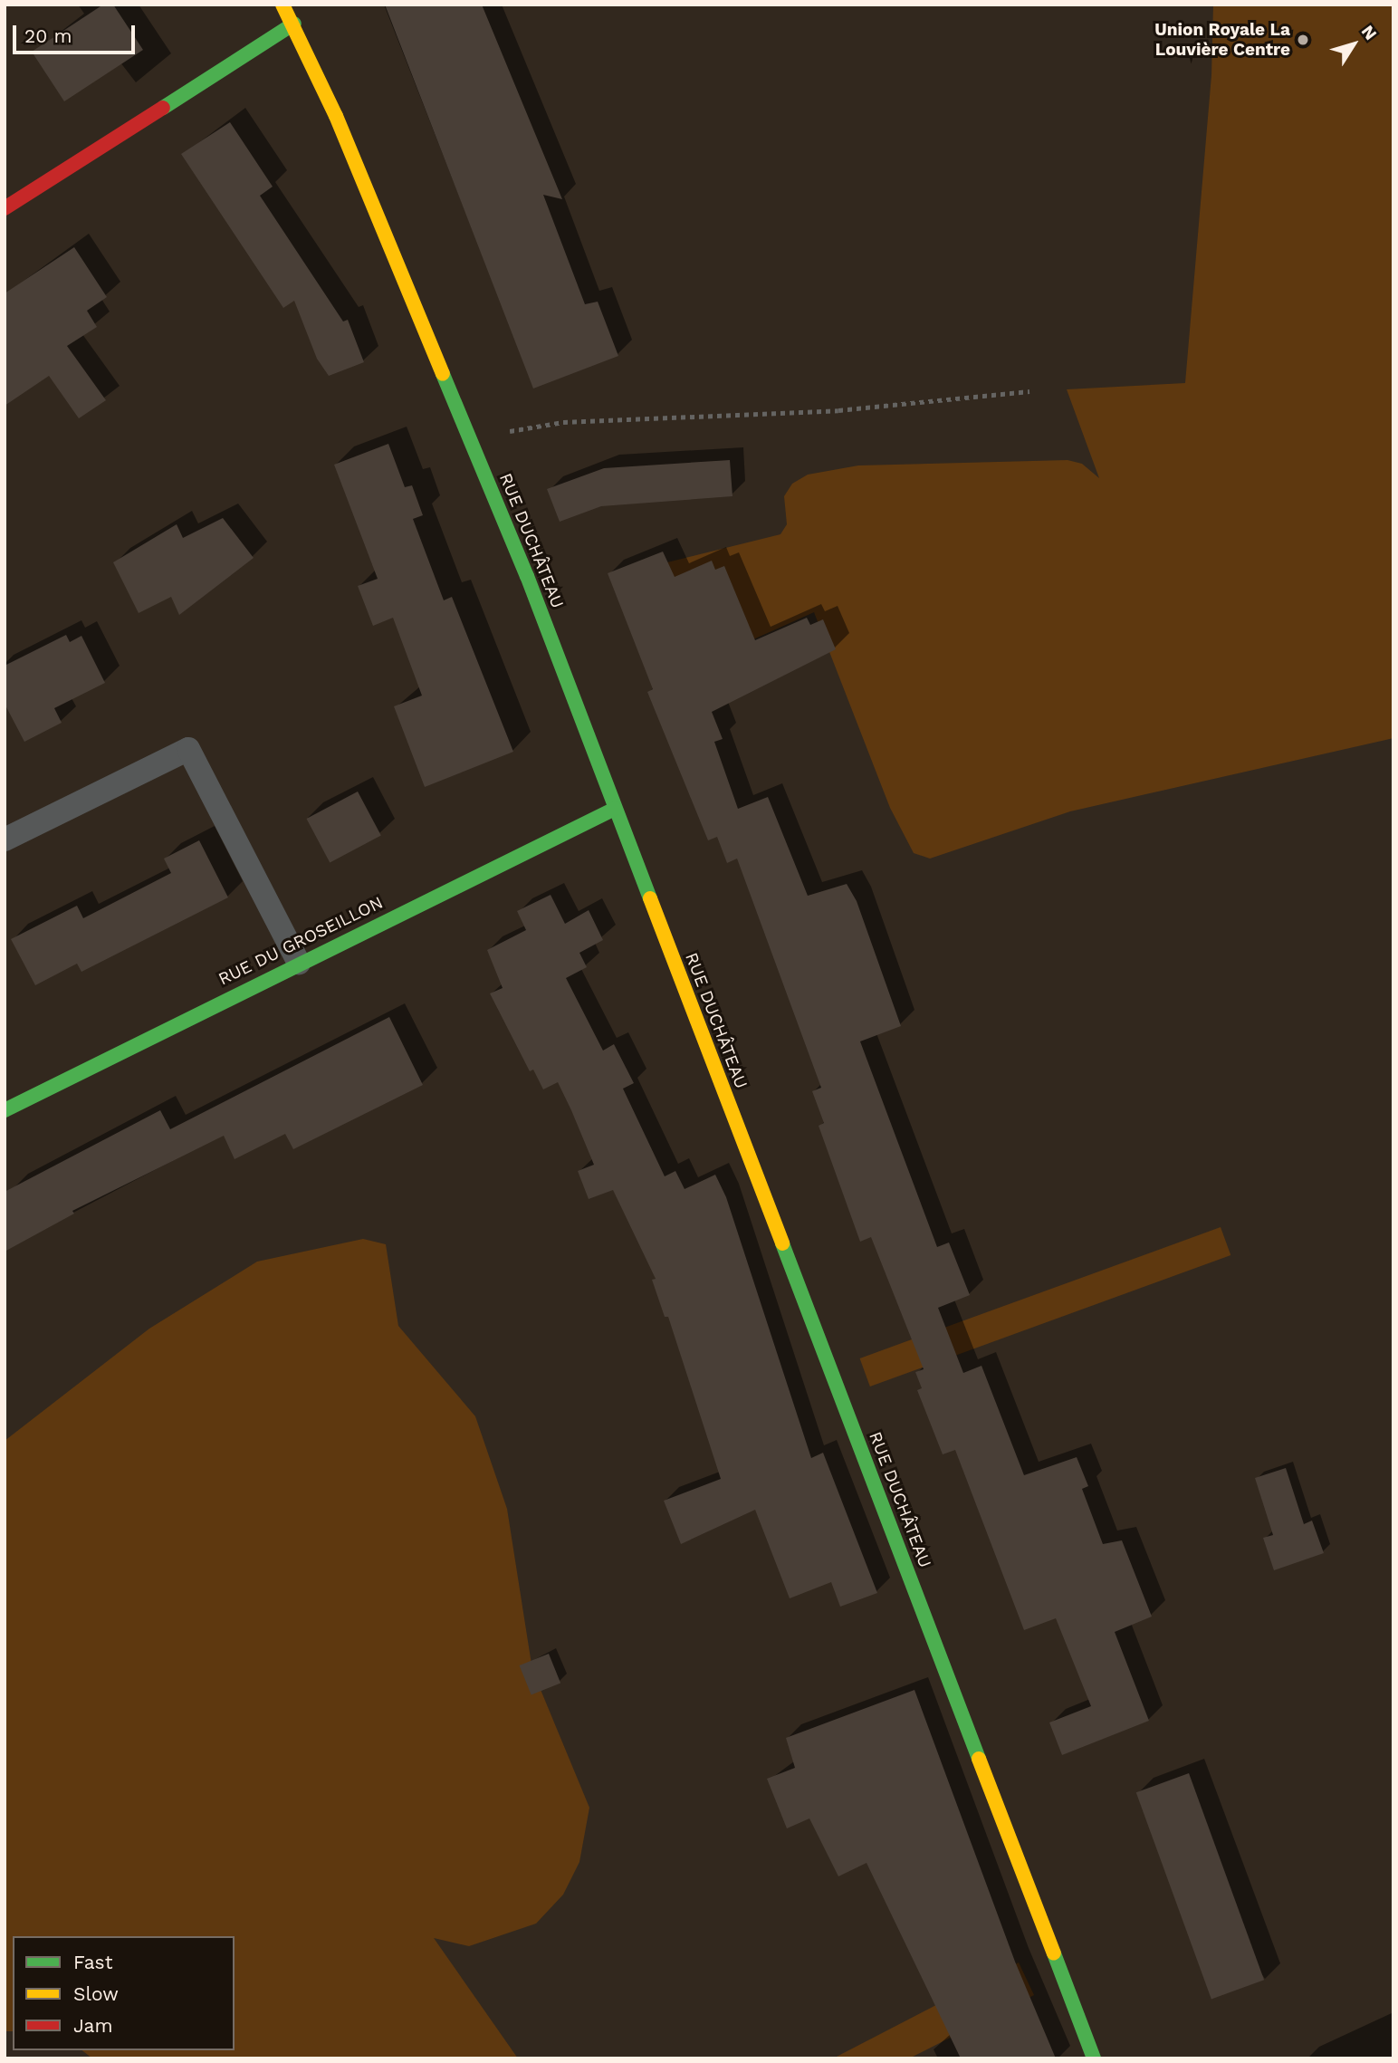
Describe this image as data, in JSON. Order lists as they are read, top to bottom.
{
  "streets": {
    "street": ["RUE DUCHÂTEAU", "RUE DU GROSEILLON"]
  },
  "crossings": [
    ["RUE DUCHÂTEAU", "RUE DU GROSEILLON"]
  ],
  "places": ["Union Royale La Louvière Centre"],
  "legend": ["Fast", "Slow", "Jam"],
  "scale_bar": "20 m",
  "north": "top right"
}
